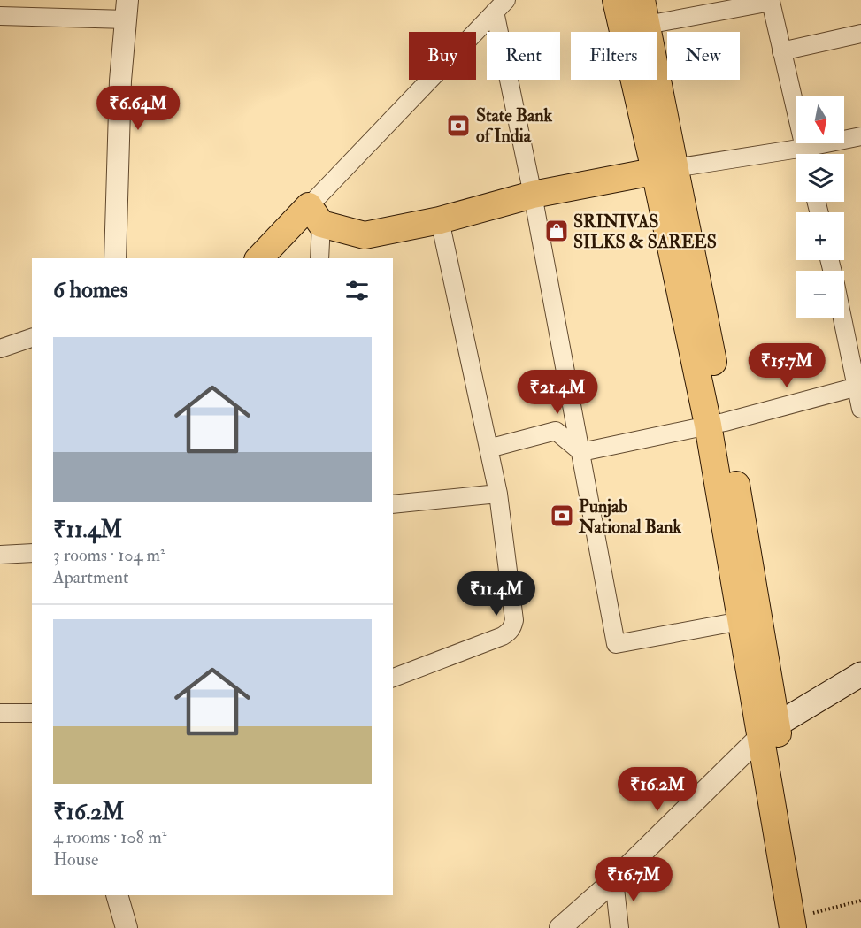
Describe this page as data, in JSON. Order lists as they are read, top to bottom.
{
  "places": {
    "bank": ["State Bank of India", "Punjab National Bank"],
    "shop": ["SRINIVAS SILKS & SAREES"]
  },
  "north": "bottom",
  "page": {
    "chip": [
      "Buy",
      "Rent",
      "Filters",
      "New"
    ],
    "price": [
      "₹6.64M",
      "₹15.7M",
      "₹21.4M",
      "₹11.4M",
      "₹16.2M",
      "₹16.7M"
    ],
    "map_buttons": ["+", "−"],
    "heading": "6 homes",
    "list": [
      {
        "name": "₹11.4M",
        "note": "3 rooms · 104 m² · Apartment"
      },
      {
        "name": "₹16.2M",
        "note": "4 rooms · 108 m² · House"
      }
    ]
  }
}
